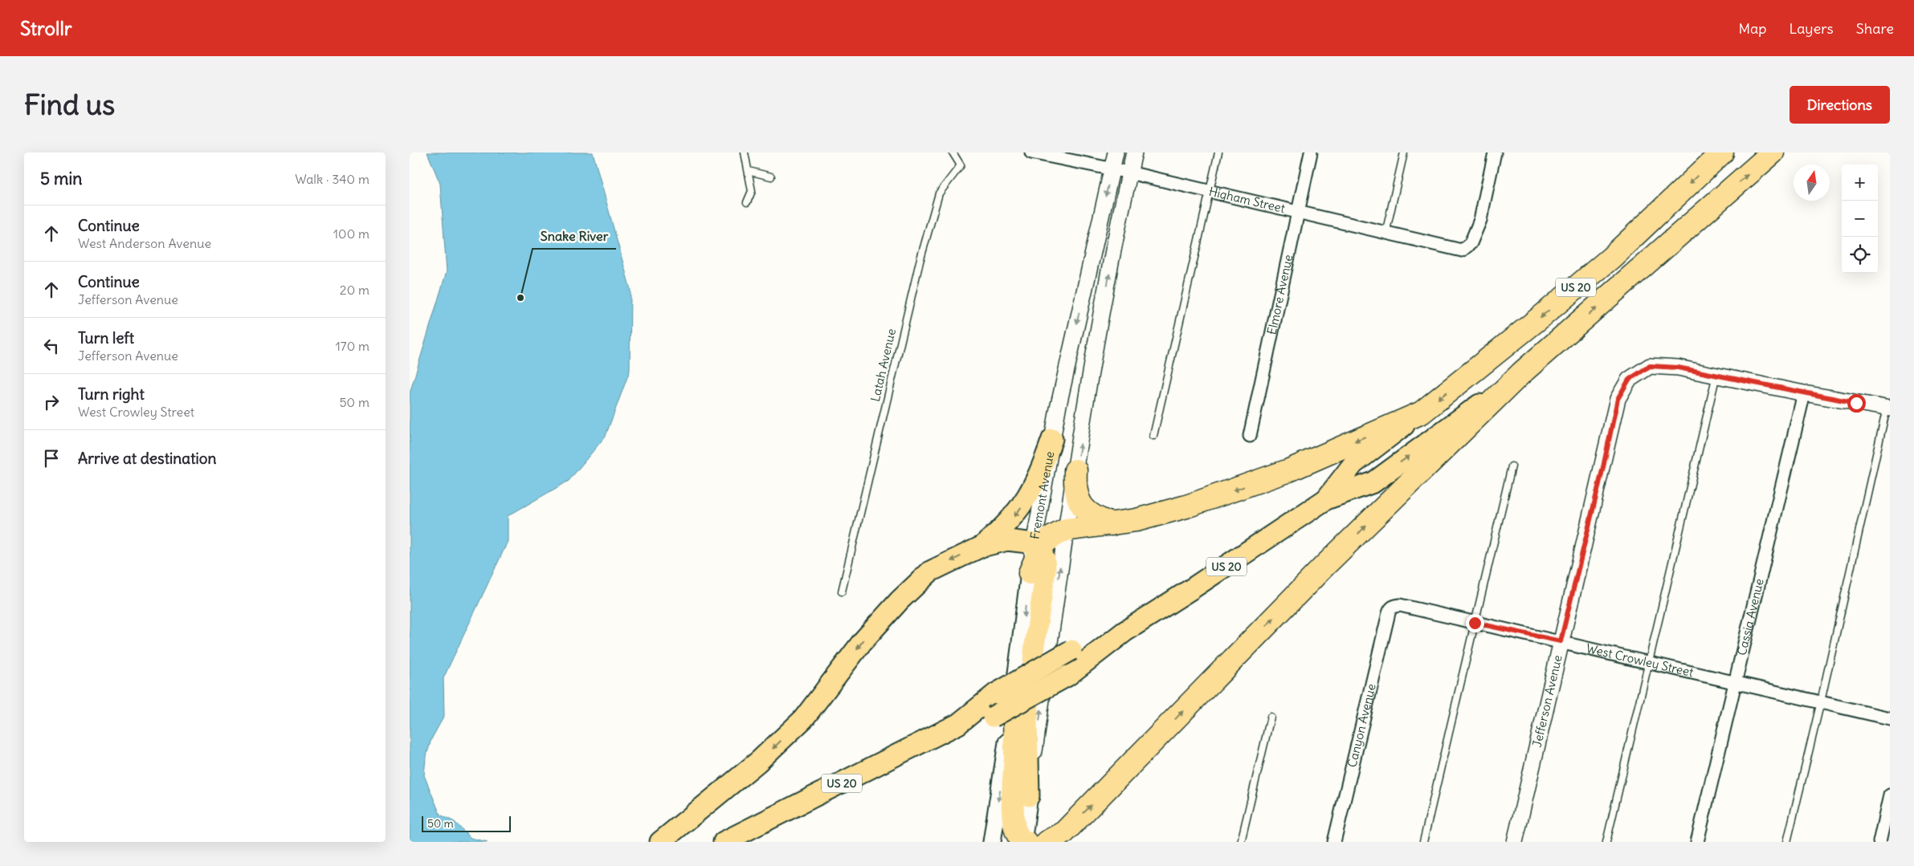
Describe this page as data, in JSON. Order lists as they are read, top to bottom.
{
  "streets": {
    "highway": ["US 20"],
    "street": [
      "Higham Street",
      "Elmore Avenue",
      "Fremont Avenue",
      "Cassia Avenue",
      "West Crowley Street",
      "Jefferson Avenue",
      "Canyon Avenue"
    ],
    "lane": ["Latah Avenue"]
  },
  "crossings": [
    ["Higham Street", "Elmore Avenue"],
    ["Higham Street", "Fremont Avenue"],
    ["Cassia Avenue", "West Crowley Street"],
    ["Cassia Avenue", "Jefferson Avenue"],
    ["West Crowley Street", "Jefferson Avenue"],
    ["West Crowley Street", "Canyon Avenue"]
  ],
  "places": ["Snake River"],
  "scale_bar": "50 m",
  "north": "top",
  "page": {
    "header": "Strollr",
    "nav": ["Map", "Layers", "Share"],
    "buttons": "Directions",
    "title": "Find us",
    "heading": ["5 min", "Walk · 340 m"],
    "map_buttons": ["+", "−"],
    "list": [
      ["Continue", "West Anderson Avenue", "100 m"],
      ["Continue", "Jefferson Avenue", "20 m"],
      ["Turn left", "Jefferson Avenue", "170 m"],
      ["Turn right", "West Crowley Street", "50 m"],
      "Arrive at destination"
    ],
    "scale": "50 m"
  }
}
